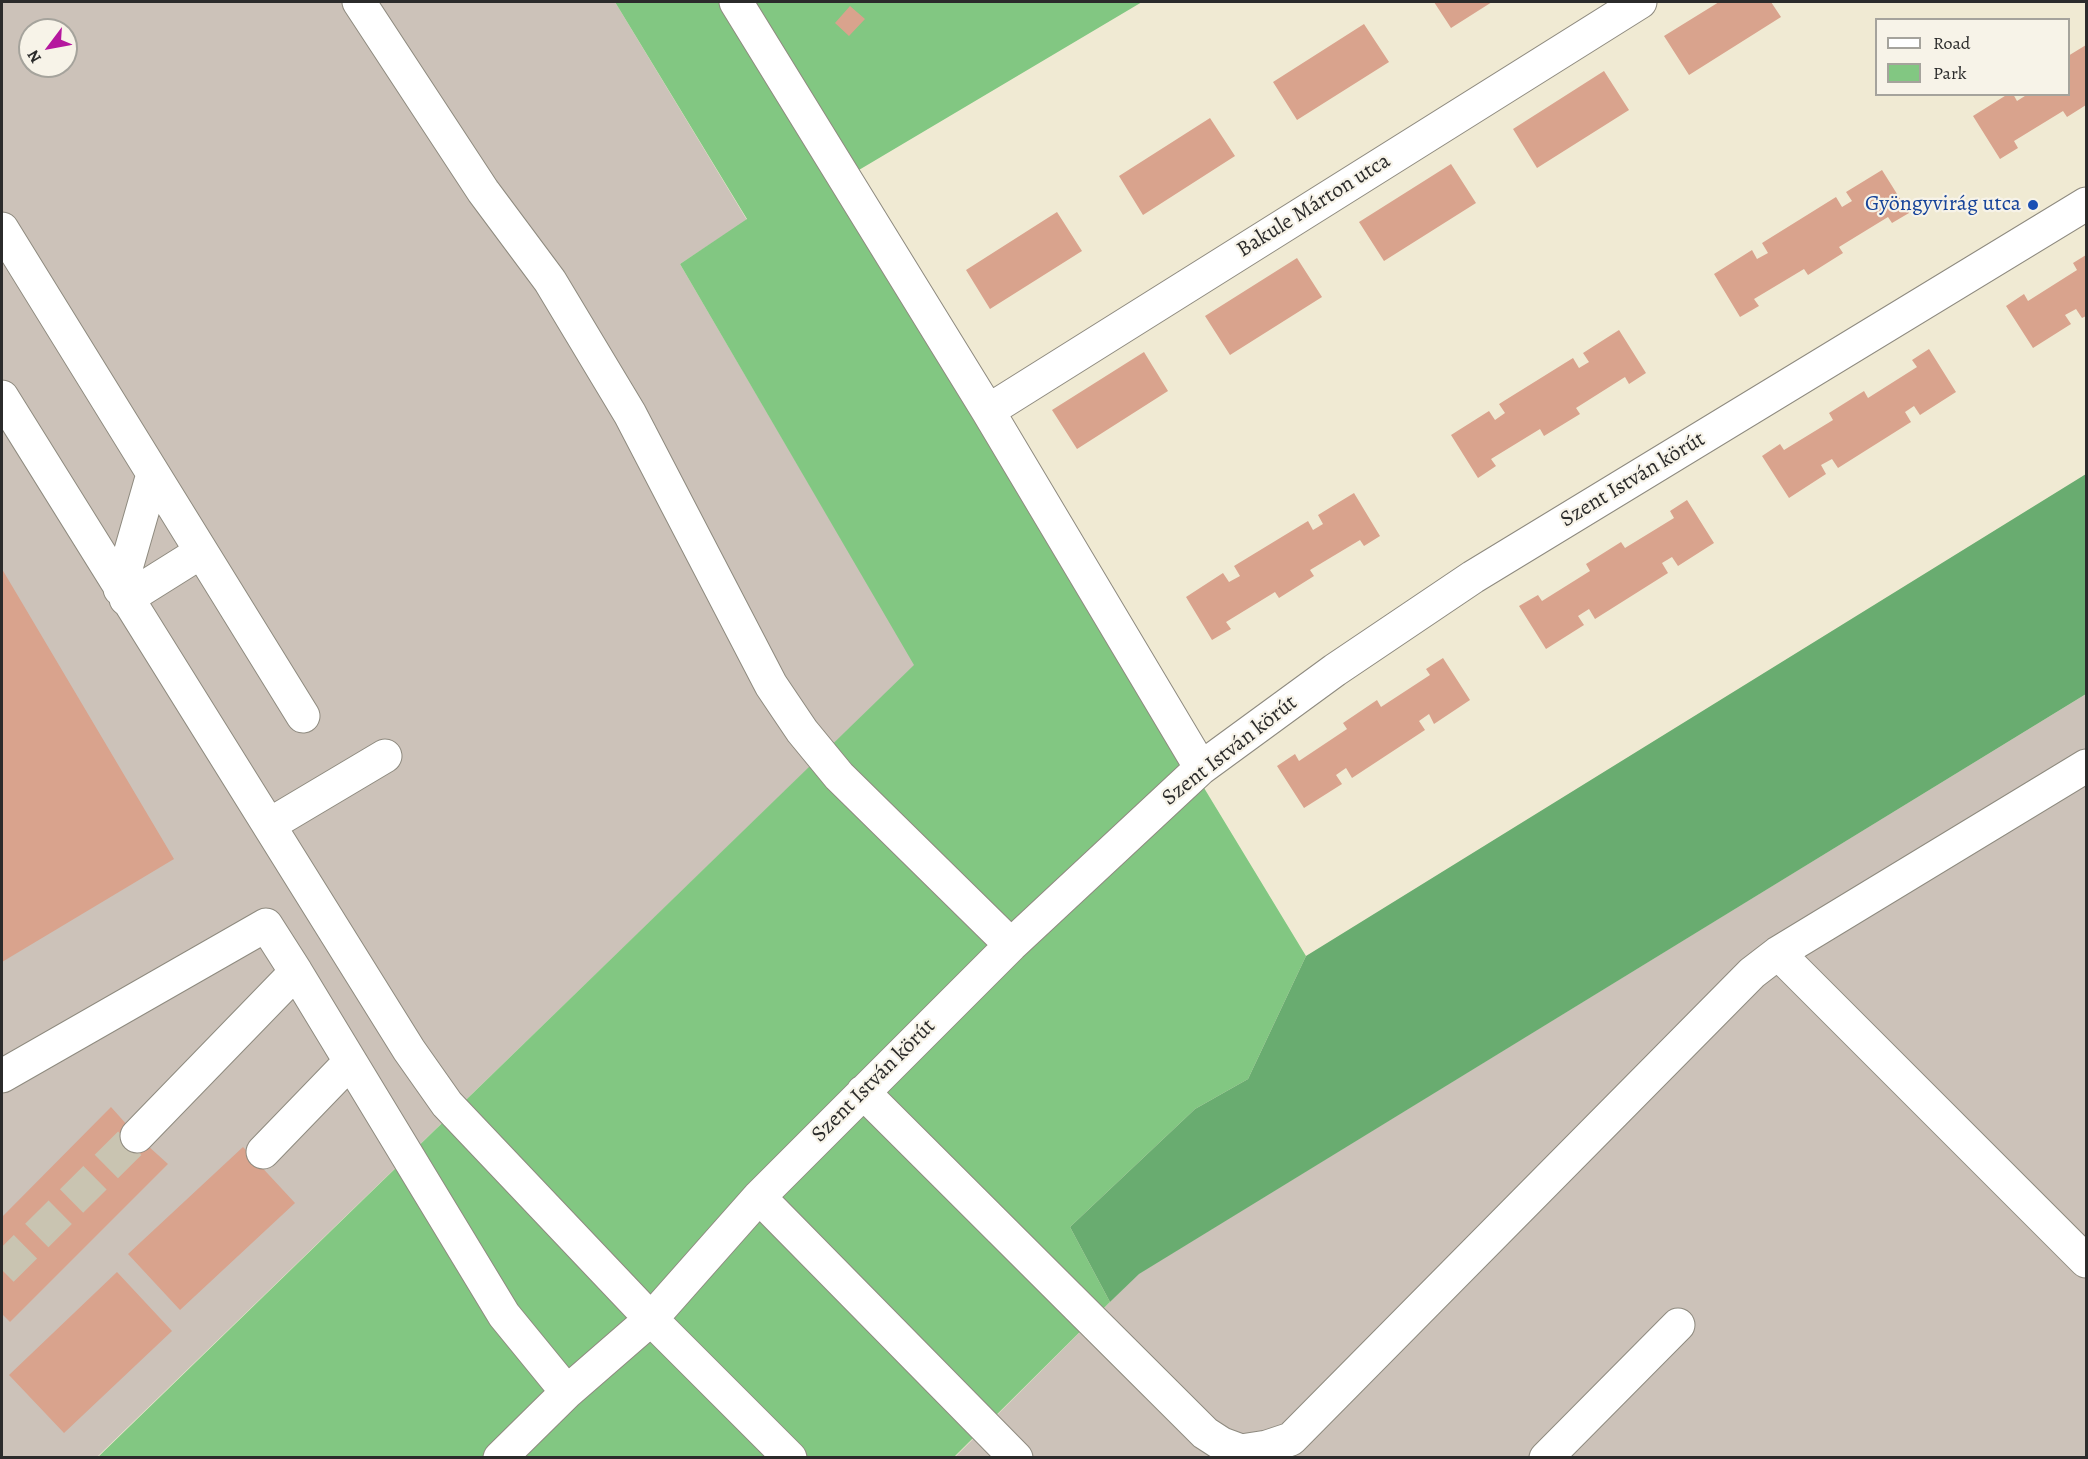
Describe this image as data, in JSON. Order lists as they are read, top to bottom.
{
  "streets": {
    "street": ["Bakule Márton utca", "Szent István körút"]
  },
  "places": ["Gyöngyvirág utca"],
  "legend": ["Road", "Park"],
  "north": "bottom left"
}
